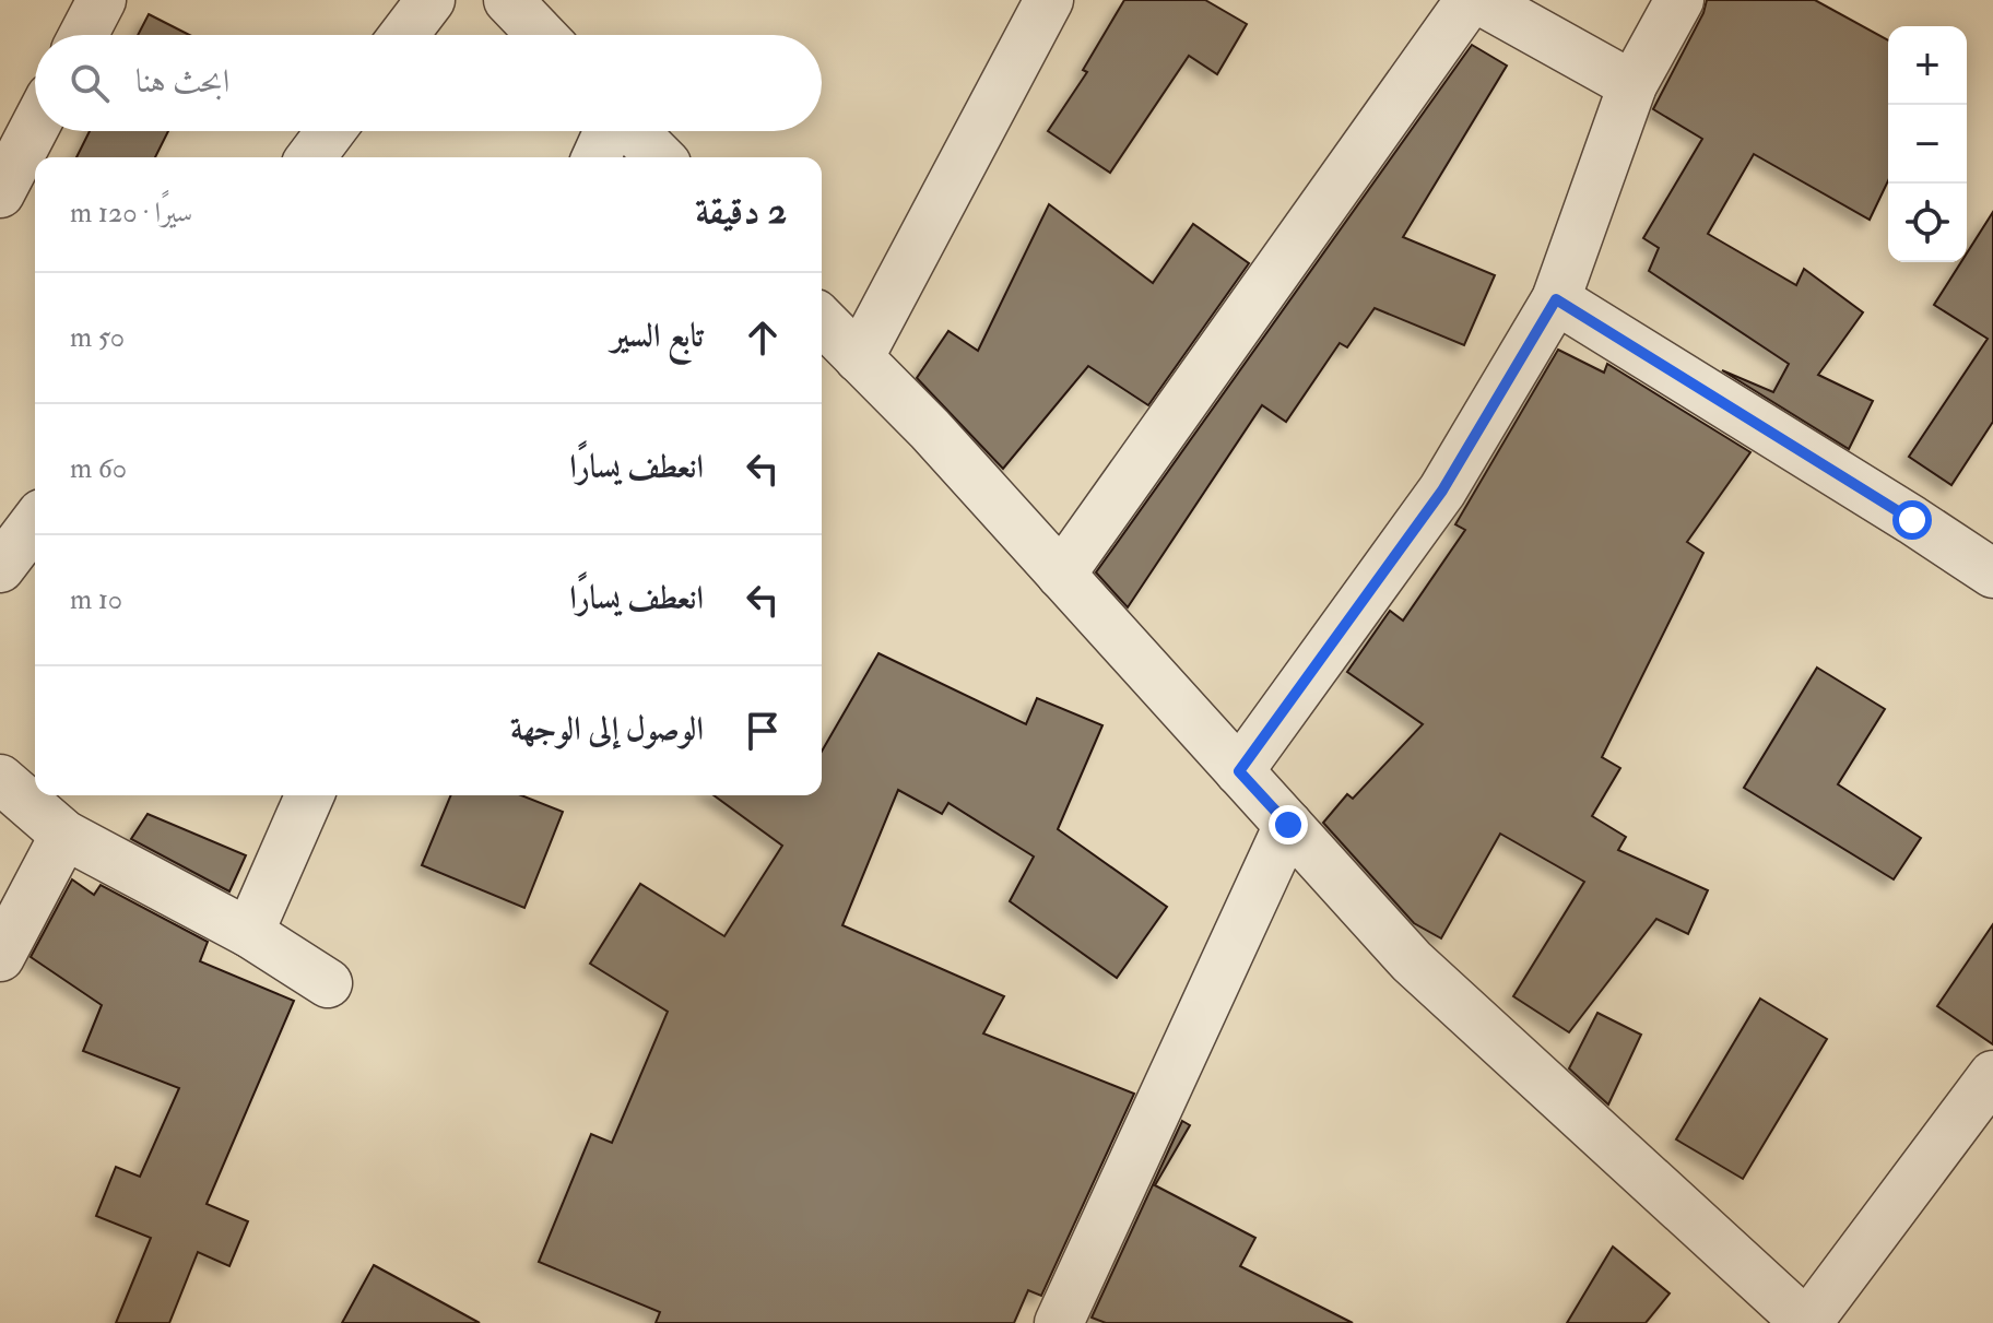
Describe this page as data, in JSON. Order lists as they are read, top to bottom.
{
  "page": {
    "map_buttons": ["+", "−"],
    "search": "ابحث هنا",
    "heading": ["2 دقيقة", "سيرًا · 120 m"],
    "list": [
      ["تابع السير", "50 m"],
      ["انعطف يسارًا", "60 m"],
      ["انعطف يسارًا", "10 m"],
      "الوصول إلى الوجهة"
    ]
  }
}
